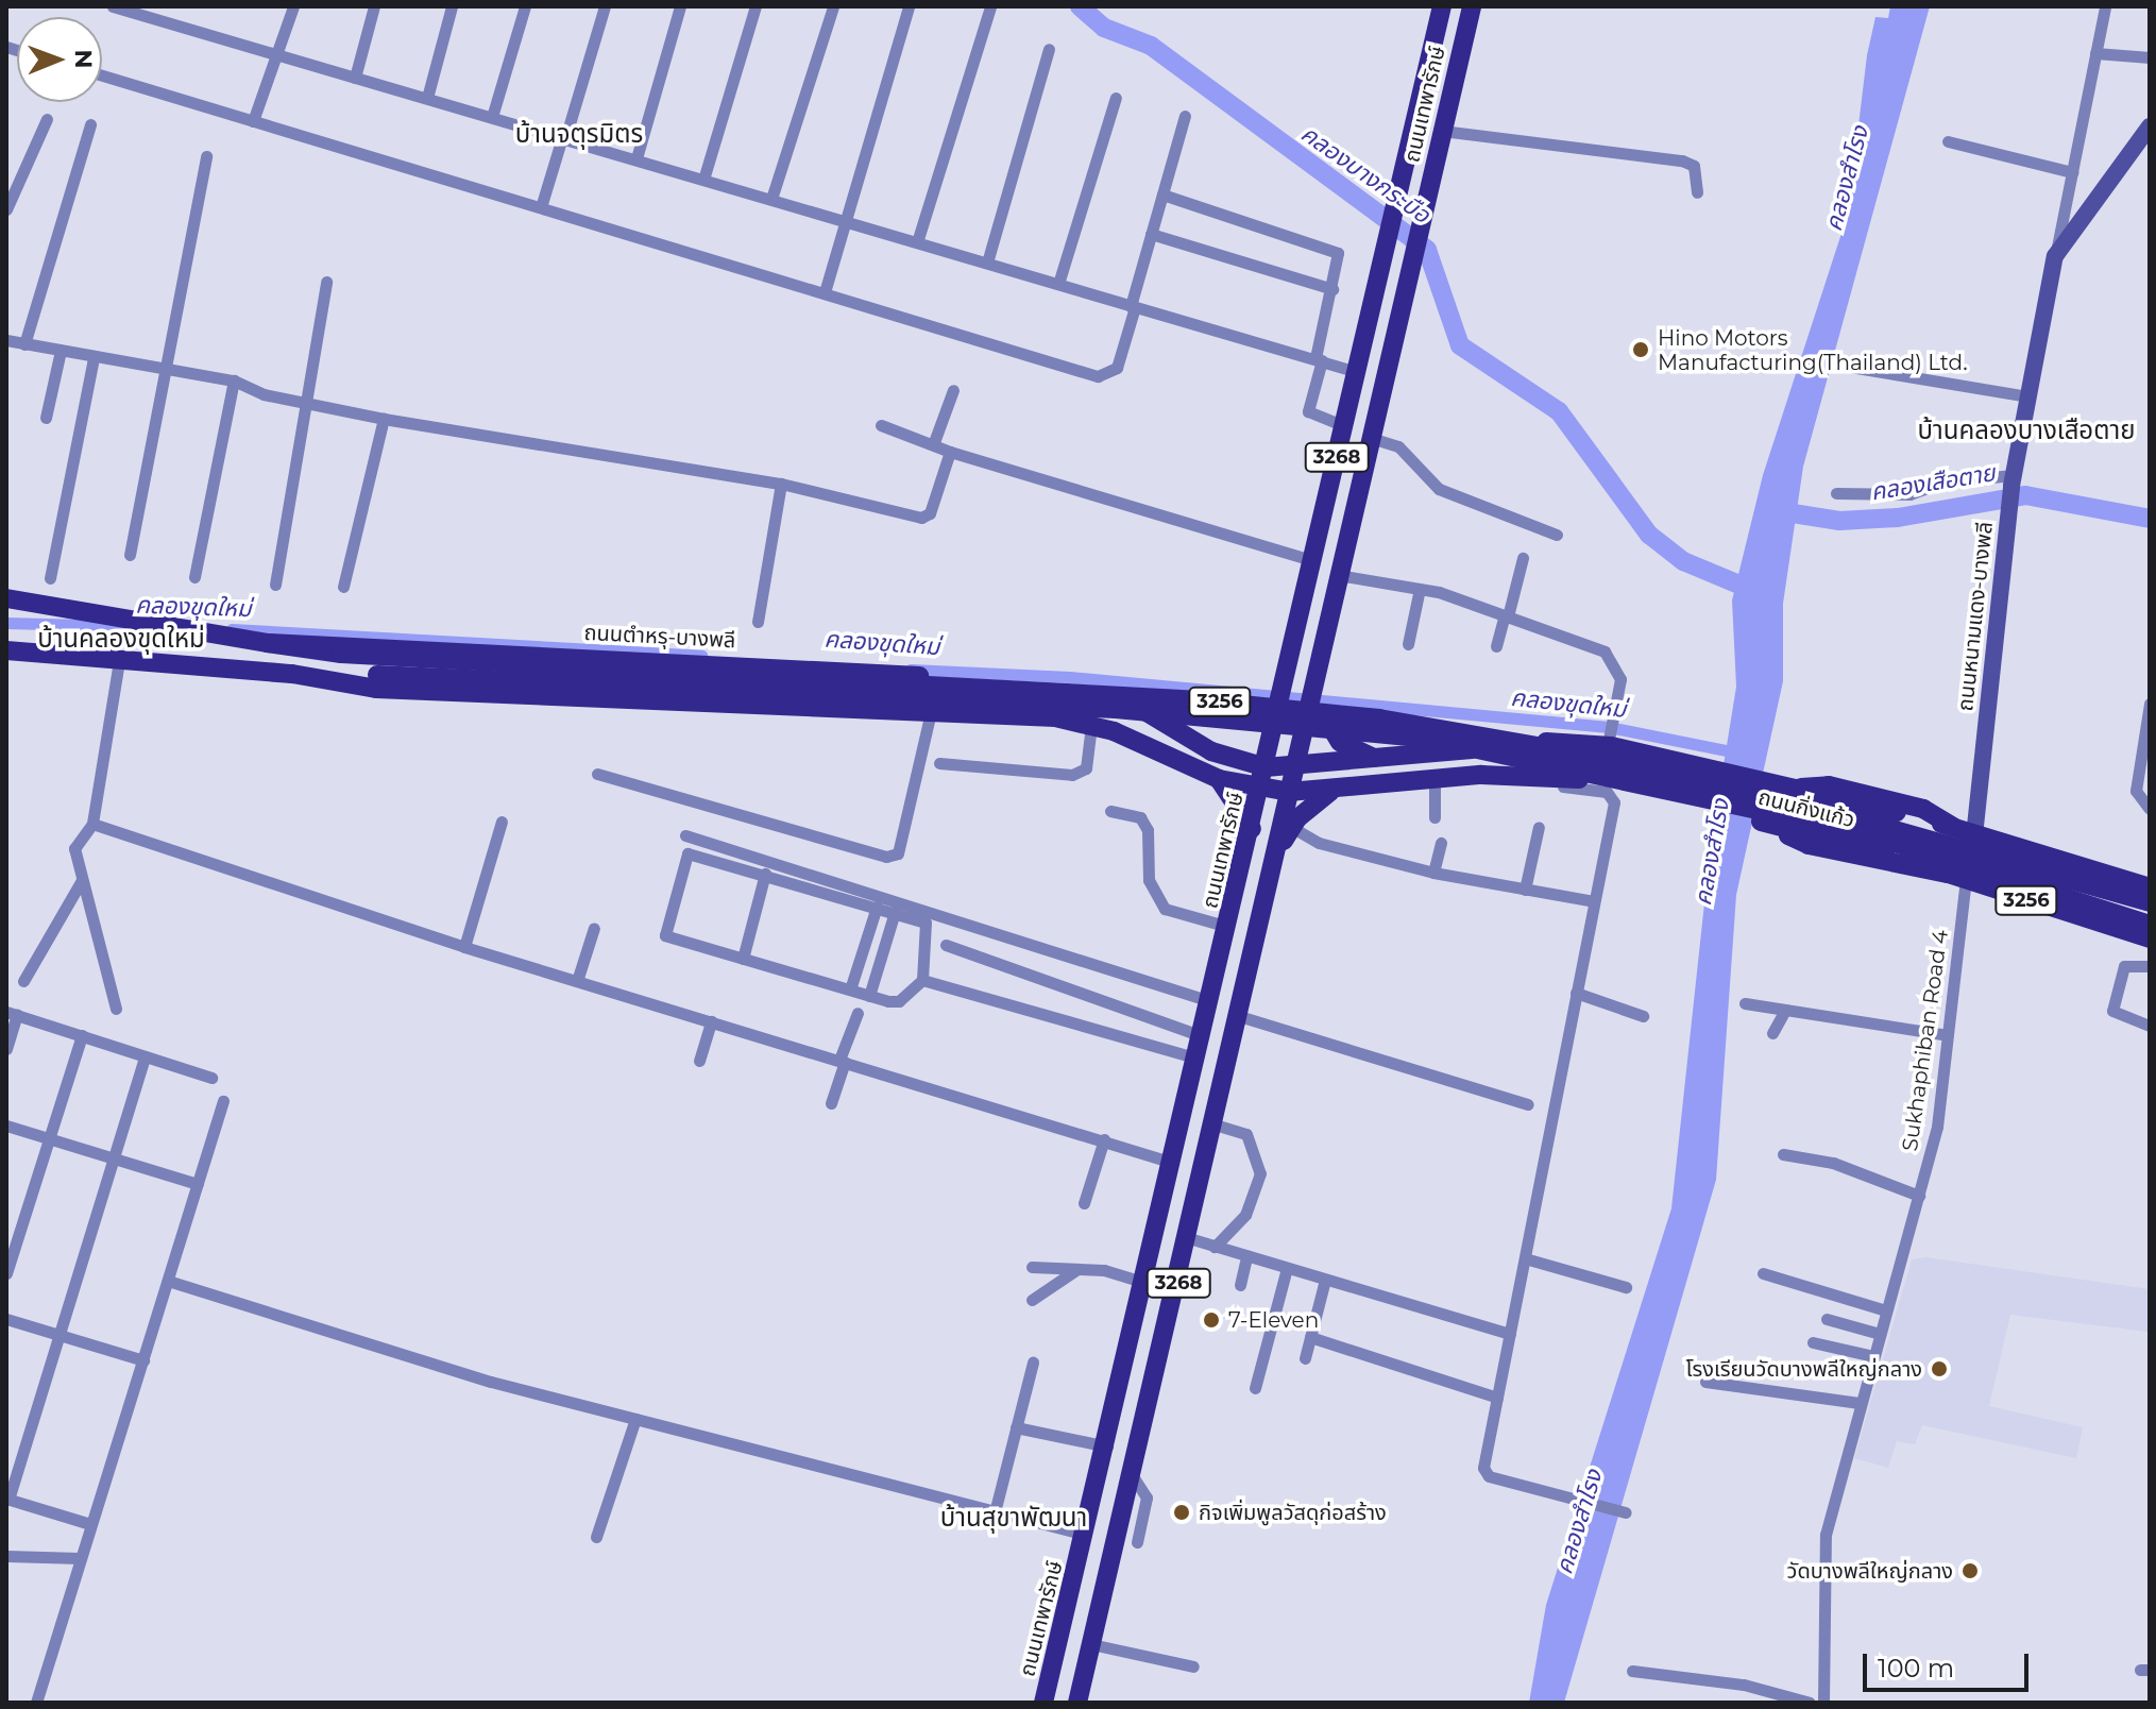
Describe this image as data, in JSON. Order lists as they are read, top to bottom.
{
  "streets": {
    "main road": [
      "ถนนเทพารักษ์",
      "3268",
      "ถนนหนามแดง-บางพลี",
      "ถนนตำหรุ-บางพลี",
      "3256",
      "ถนนกิ่งแก้ว"
    ],
    "street": ["Sukhaphiban Road 4"]
  },
  "crossings": [
    ["ถนนเทพารักษ์", "ถนนตำหรุ-บางพลี"],
    ["ถนนเทพารักษ์", "3256"],
    ["ถนนเทพารักษ์", "ถนนกิ่งแก้ว"],
    ["ถนนหนามแดง-บางพลี", "3256"],
    ["ถนนหนามแดง-บางพลี", "ถนนกิ่งแก้ว"],
    ["ถนนตำหรุ-บางพลี", "3256"],
    ["ถนนตำหรุ-บางพลี", "ถนนกิ่งแก้ว"],
    ["3256", "ถนนกิ่งแก้ว"],
    ["ถนนกิ่งแก้ว", "Sukhaphiban Road 4"]
  ],
  "districts": [
    "บ้านจตุรมิตร",
    "บ้านคลองบางเสือตาย",
    "บ้านคลองขุดใหม่",
    "บ้านสุขาพัฒนา"
  ],
  "water": [
    "คลองบางกระบือ",
    "คลองสำโรง",
    "คลองเสือตาย",
    "คลองขุดใหม่"
  ],
  "places": [
    "Hino Motors Manufacturing(Thailand) Ltd.",
    "7-Eleven",
    "โรงเรียนวัดบางพลีใหญ่กลาง",
    "กิจเพิ่มพูลวัสดุก่อสร้าง",
    "วัดบางพลีใหญ่กลาง"
  ],
  "scale_bar": "100 m",
  "north": "right"
}
